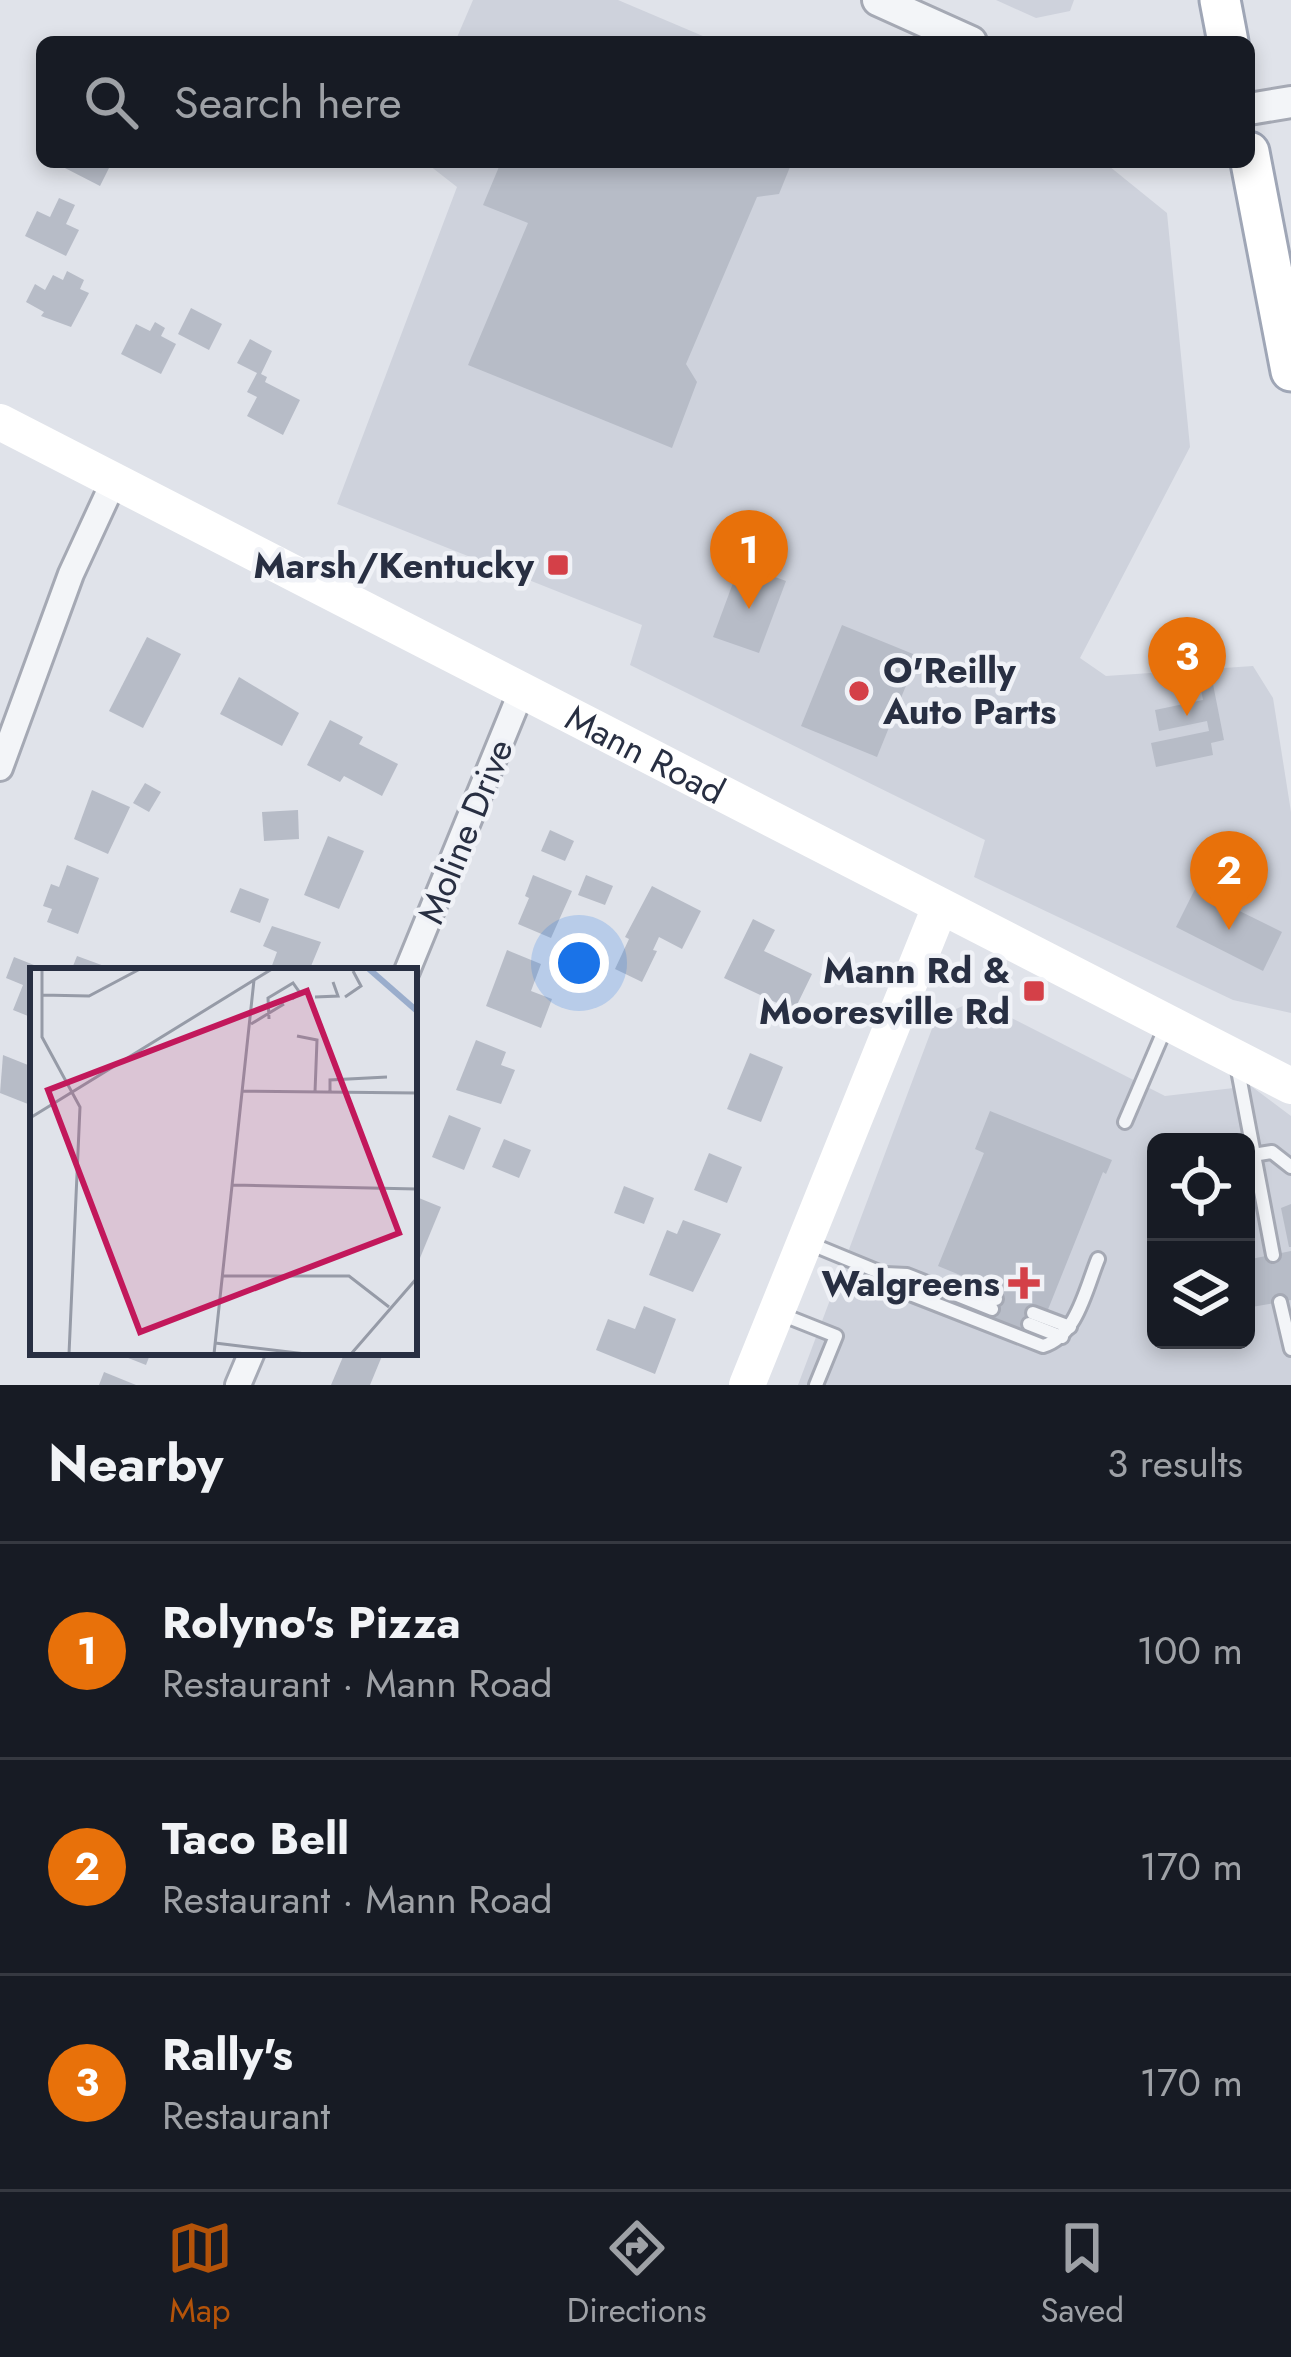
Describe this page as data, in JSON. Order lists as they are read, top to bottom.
{
  "streets": {
    "main road": ["Mann Road"],
    "street": ["Moline Drive"]
  },
  "crossings": [
    ["Mann Road", "Moline Drive"]
  ],
  "places": {
    "transit": ["Marsh/Kentucky", "Mann Rd & Mooresville Rd"],
    "other": ["O'Reilly Auto Parts"],
    "health": ["Walgreens"]
  },
  "page": {
    "search": "Search here",
    "pins": ["1", "3", "2"],
    "heading": ["Nearby", "3 results"],
    "list": [
      {
        "mark": "1",
        "name": "Rolyno's Pizza",
        "note": "Restaurant · Mann Road",
        "value": "100 m"
      },
      {
        "mark": "2",
        "name": "Taco Bell",
        "note": "Restaurant · Mann Road",
        "value": "170 m"
      },
      {
        "mark": "3",
        "name": "Rally's",
        "note": "Restaurant",
        "value": "170 m"
      }
    ],
    "nav": ["Map", "Directions", "Saved"]
  }
}
